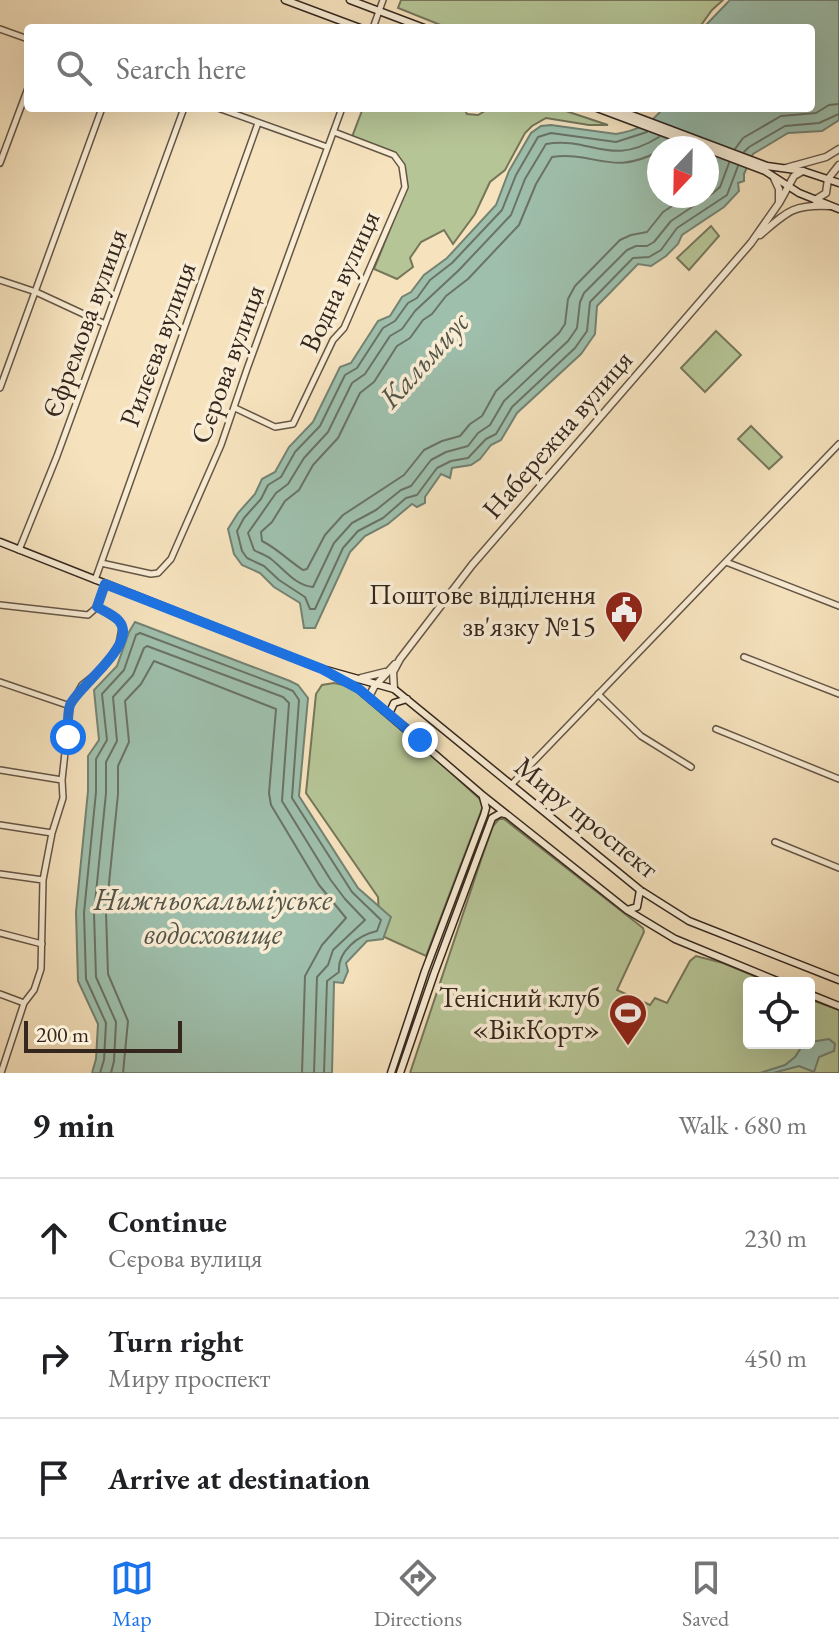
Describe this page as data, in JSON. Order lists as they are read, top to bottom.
{
  "streets": {
    "main road": ["Набережна вулиця", "Миру проспект"],
    "street": [
      "Водна вулиця",
      "Єфремова вулиця",
      "Рилєєва вулиця",
      "Сєрова вулиця"
    ]
  },
  "crossings": [
    ["Водна вулиця", "Сєрова вулиця"],
    ["Єфремова вулиця", "Миру проспект"],
    ["Рилєєва вулиця", "Сєрова вулиця"],
    ["Рилєєва вулиця", "Миру проспект"],
    ["Набережна вулиця", "Миру проспект"]
  ],
  "water": ["Кальмиус", "Нижньокальміуське водосховище"],
  "places": {
    "public building": ["Поштове відділення зв'язку №15"],
    "sports": ["Тенісний клуб «ВікКорт»"]
  },
  "scale_bar": "200 m",
  "north": "bottom",
  "page": {
    "search": "Search here",
    "scale": "200 m",
    "heading": ["9 min", "Walk · 680 m"],
    "list": [
      ["Continue", "Сєрова вулиця", "230 m"],
      ["Turn right", "Миру проспект", "450 m"],
      "Arrive at destination"
    ],
    "nav": ["Map", "Directions", "Saved"]
  }
}
